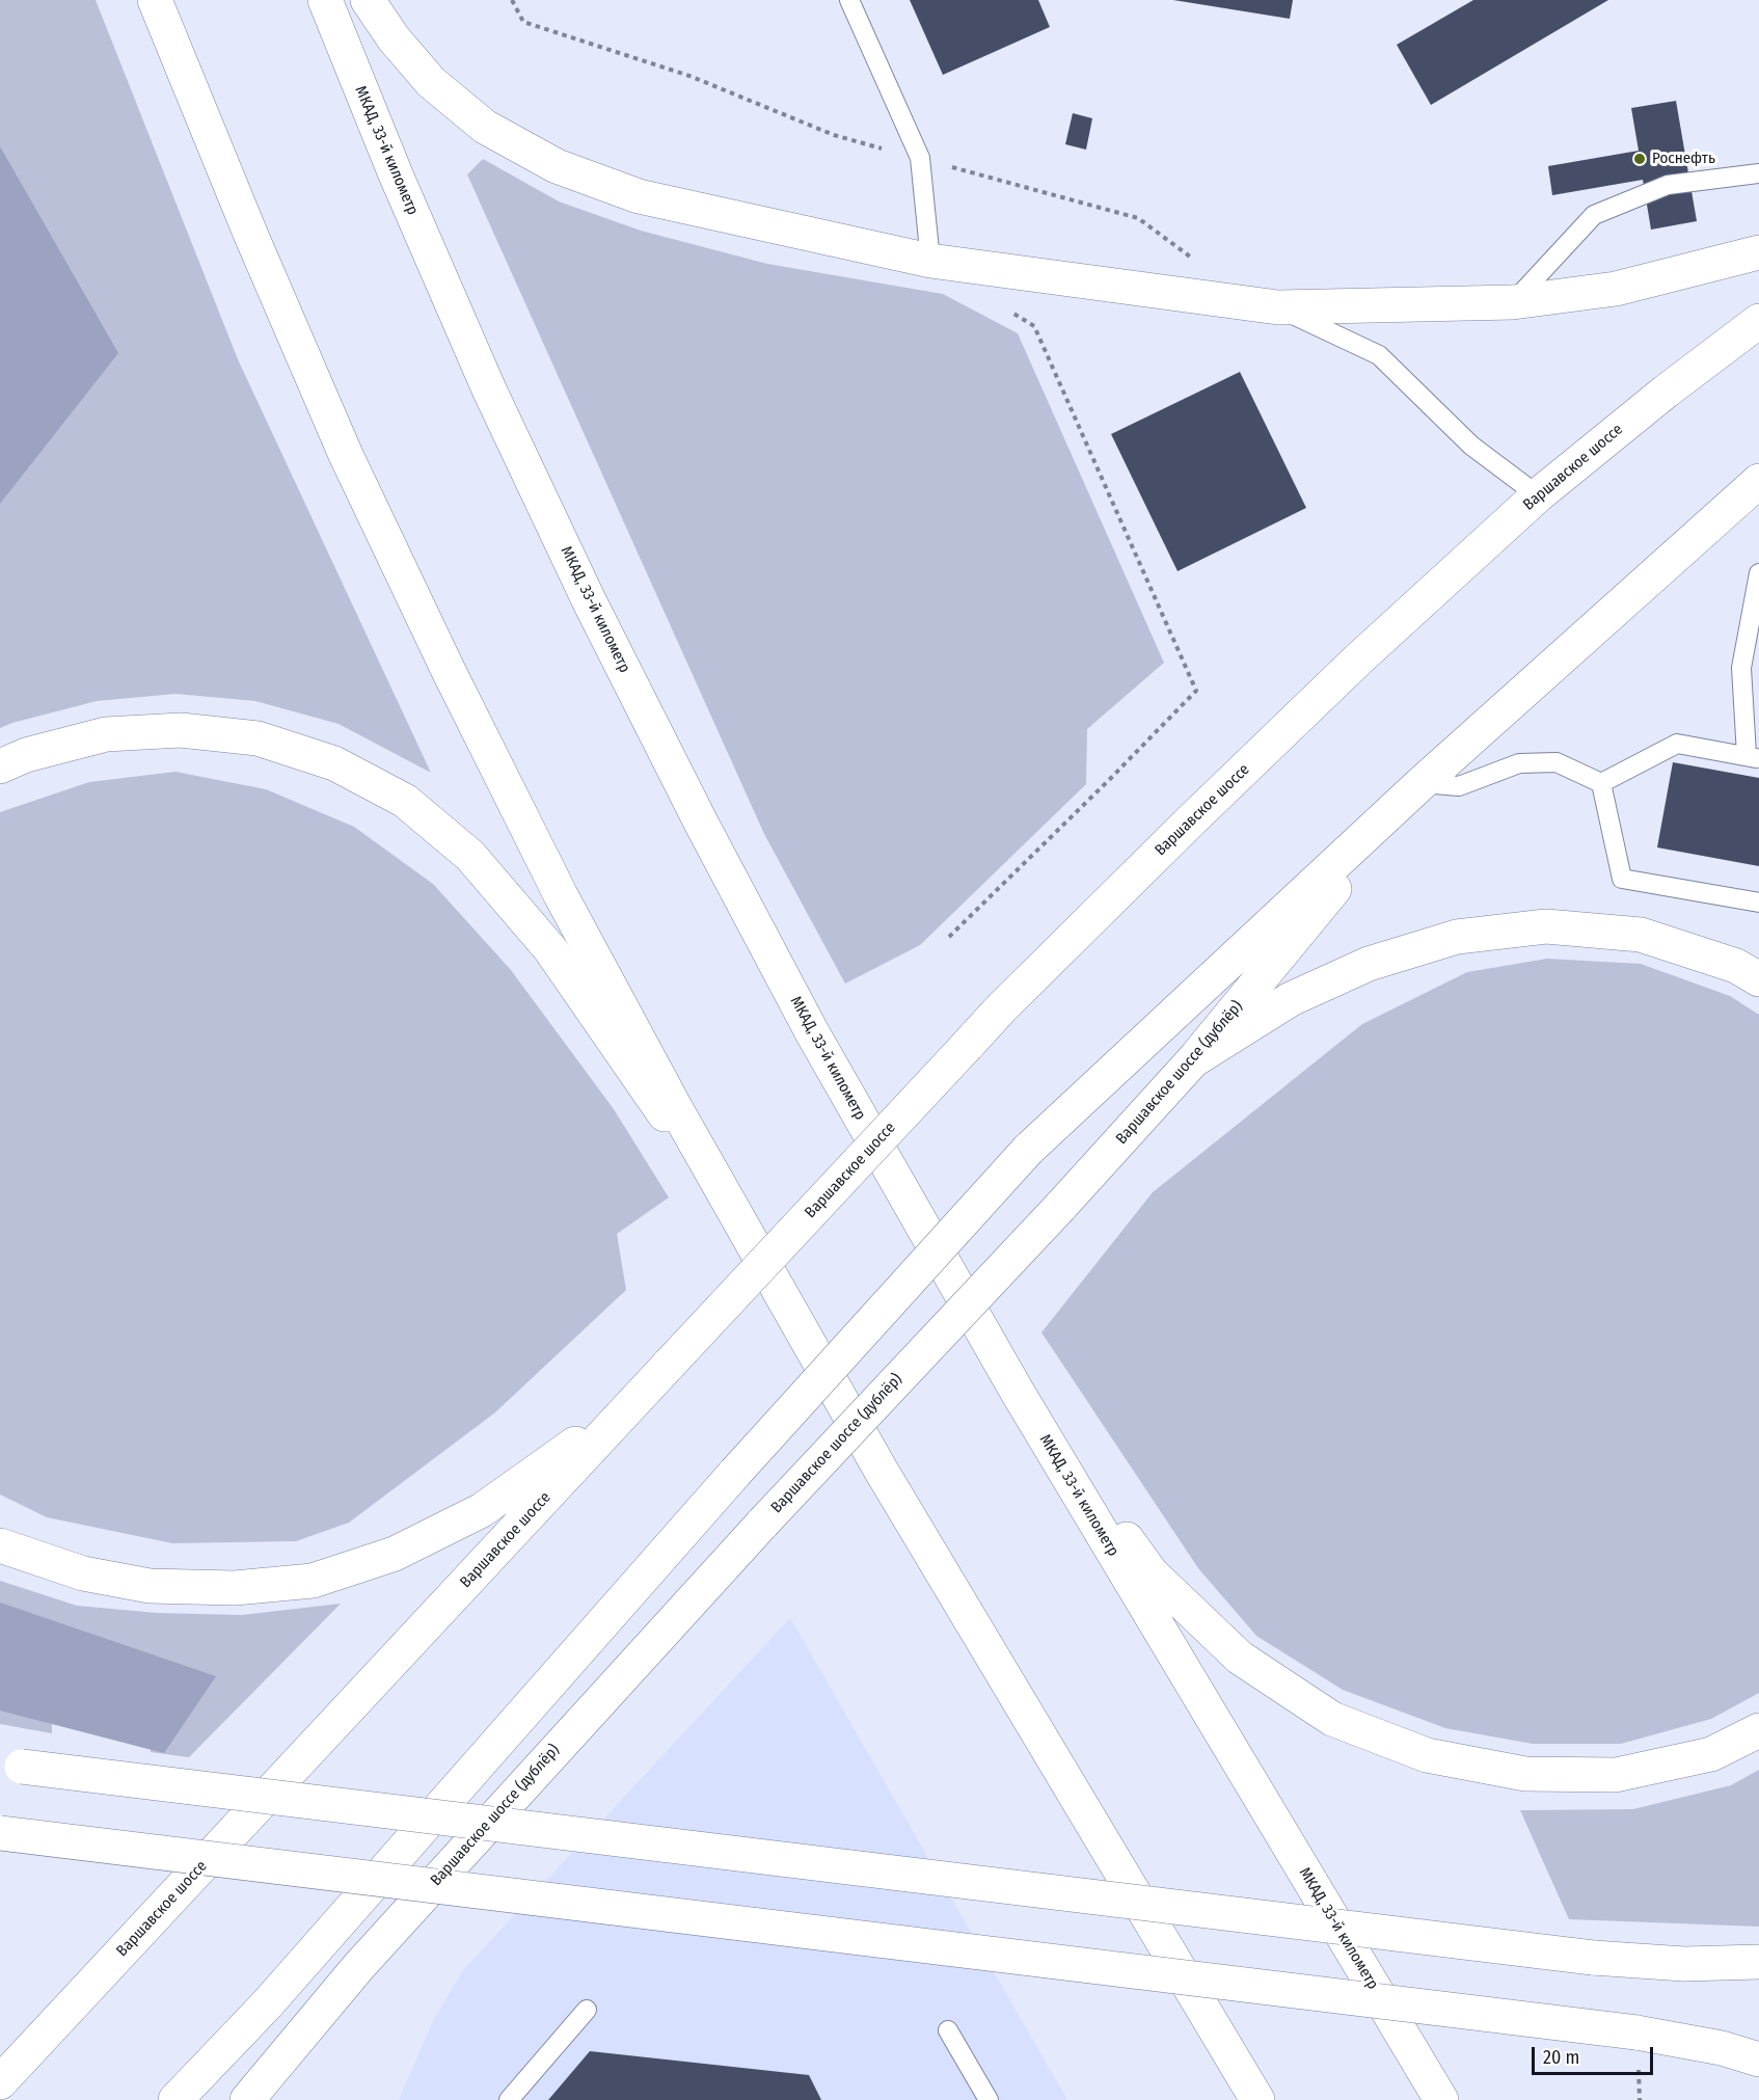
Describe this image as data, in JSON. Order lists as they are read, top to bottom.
{
  "streets": {
    "main road": ["МКАД, 33-й километр", "Варшавское шоссе", "Варшавское шоссе (дублёр)"]
  },
  "places": ["Роснефть"],
  "scale_bar": "20 m"
}
